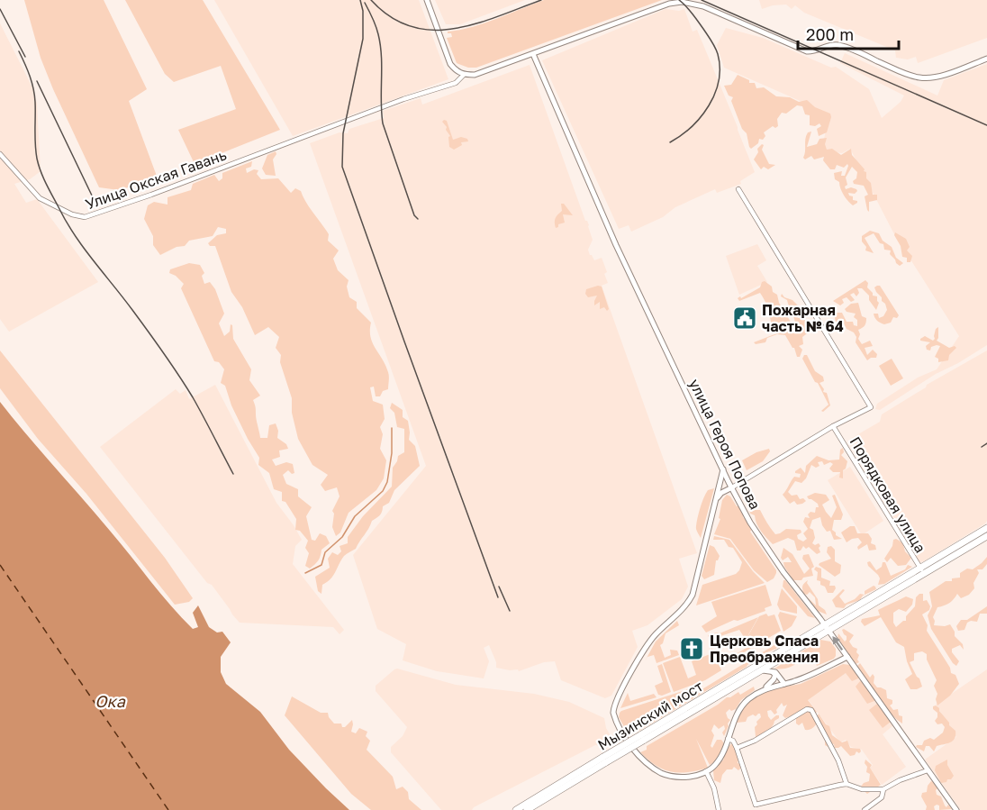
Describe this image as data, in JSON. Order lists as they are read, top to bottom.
{
  "streets": {
    "main road": ["Мызинский мост"],
    "street": ["Улица Окская Гавань", "улица Героя Попова", "Порядковая улица"]
  },
  "crossings": [
    ["улица Героя Попова", "Мызинский мост"]
  ],
  "water": ["Ока"],
  "places": {
    "public building": ["Пожарная часть № 64"],
    "church": ["Церковь Спаса Преображения"]
  },
  "scale_bar": "200 m"
}
